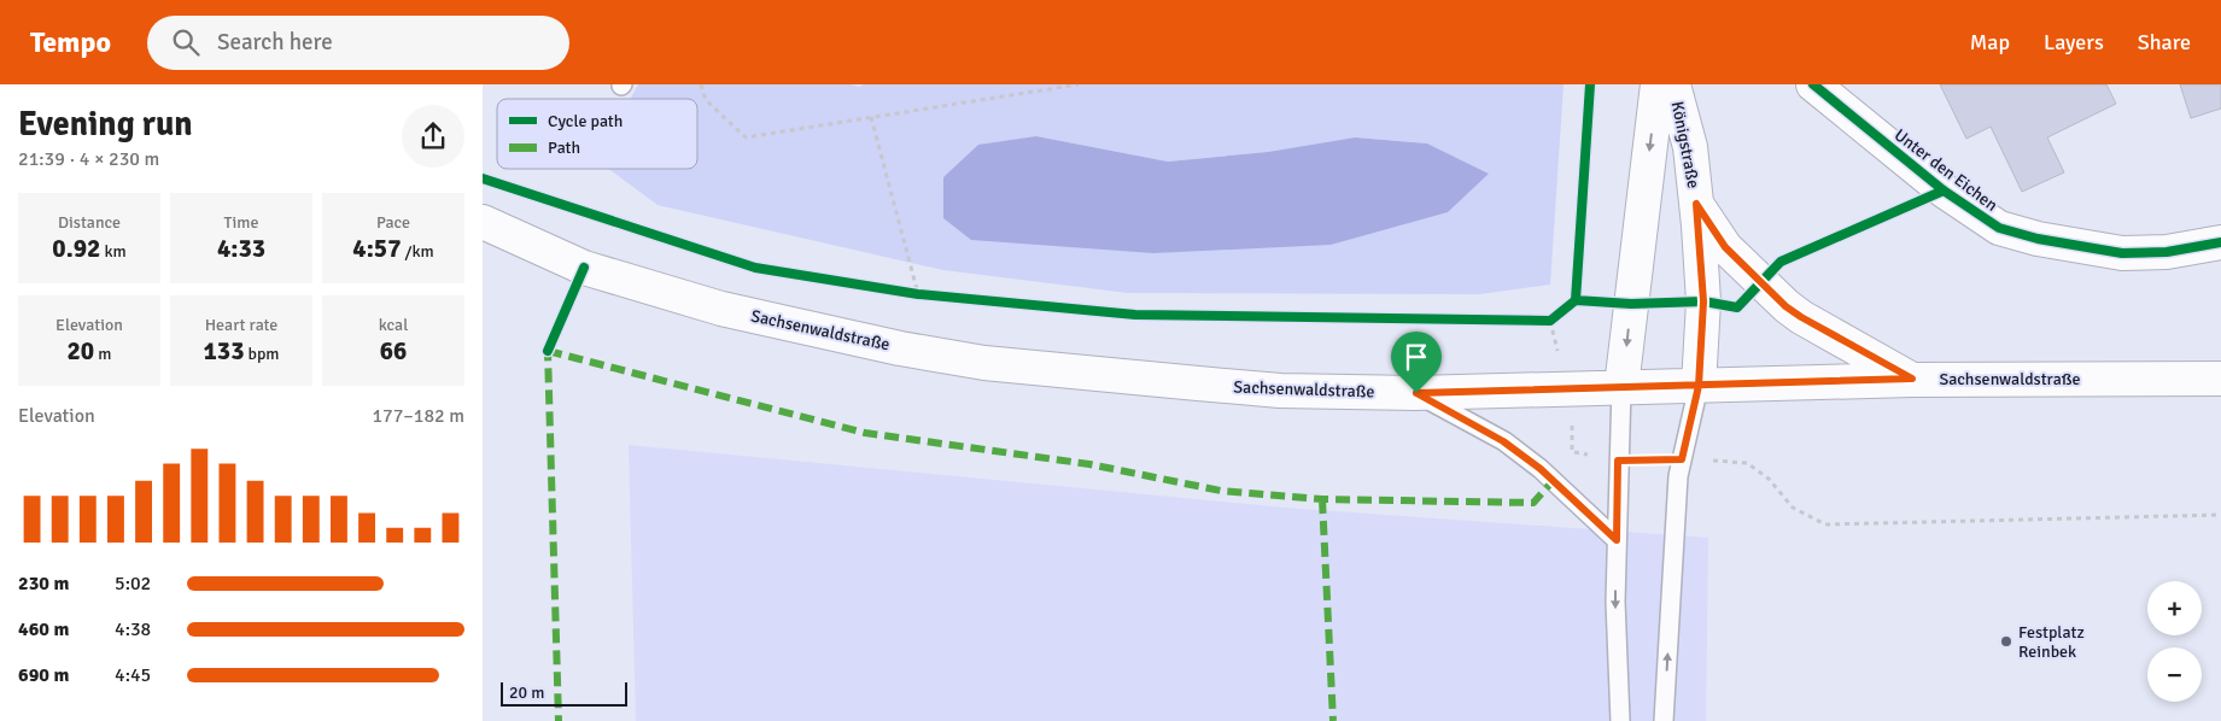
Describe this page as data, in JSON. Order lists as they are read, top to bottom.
{
  "streets": {
    "main road": ["Königstraße", "Unter den Eichen", "Sachsenwaldstraße"]
  },
  "crossings": [
    ["Königstraße", "Sachsenwaldstraße"]
  ],
  "places": ["Festplatz Reinbek"],
  "legend": ["Cycle path", "Path"],
  "scale_bar": "20 m",
  "page": {
    "header": "Tempo",
    "search": "Search here",
    "nav": ["Map", "Layers", "Share"],
    "heading": ["Evening run", "21:39 · 4 × 230 m"],
    "stats": [
      ["Distance", "0.92 km"],
      ["Time", "4:33"],
      ["Pace", "4:57 /km"],
      ["Elevation", "20 m"],
      ["Heart rate", "133 bpm"],
      ["kcal", "66"]
    ],
    "chart": ["Elevation", "177–182 m"],
    "list": [
      {
        "name": "230 m",
        "note": "5:02"
      },
      {
        "name": "460 m",
        "note": "4:38"
      },
      {
        "name": "690 m",
        "note": "4:45"
      }
    ],
    "map_buttons": ["+", "−"],
    "scale": "20 m"
  }
}
